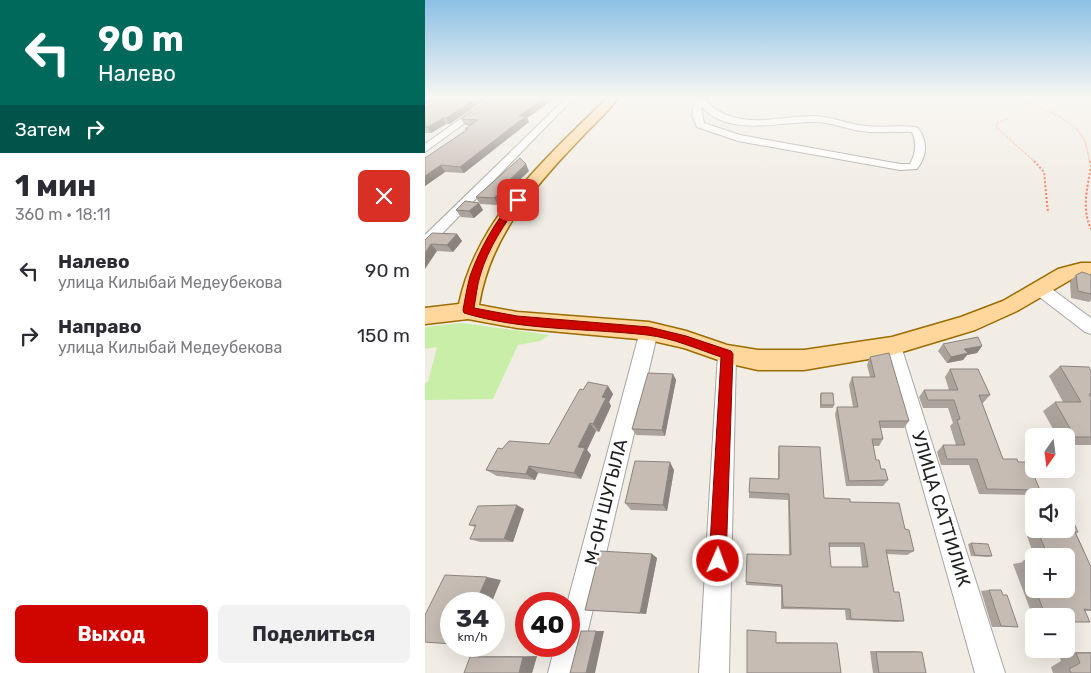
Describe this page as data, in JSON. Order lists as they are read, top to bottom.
{
  "streets": {
    "street": ["М-ОН ШУГЫЛА", "УЛИЦА САТТИЛИК"]
  },
  "north": "bottom",
  "page": {
    "turn": ["90 m", "Налево"],
    "then": "Затем",
    "heading": ["1 мин", "360 m · 18:11"],
    "list": [
      {
        "name": "Налево",
        "note": "улица Килыбай Медеубекова",
        "value": "90 m"
      },
      {
        "name": "Направо",
        "note": "улица Килыбай Медеубекова",
        "value": "150 m"
      }
    ],
    "map_buttons": ["+", "−"],
    "speed": "34 km/h",
    "limit": "40",
    "buttons": ["Выход", "Поделиться"]
  }
}
